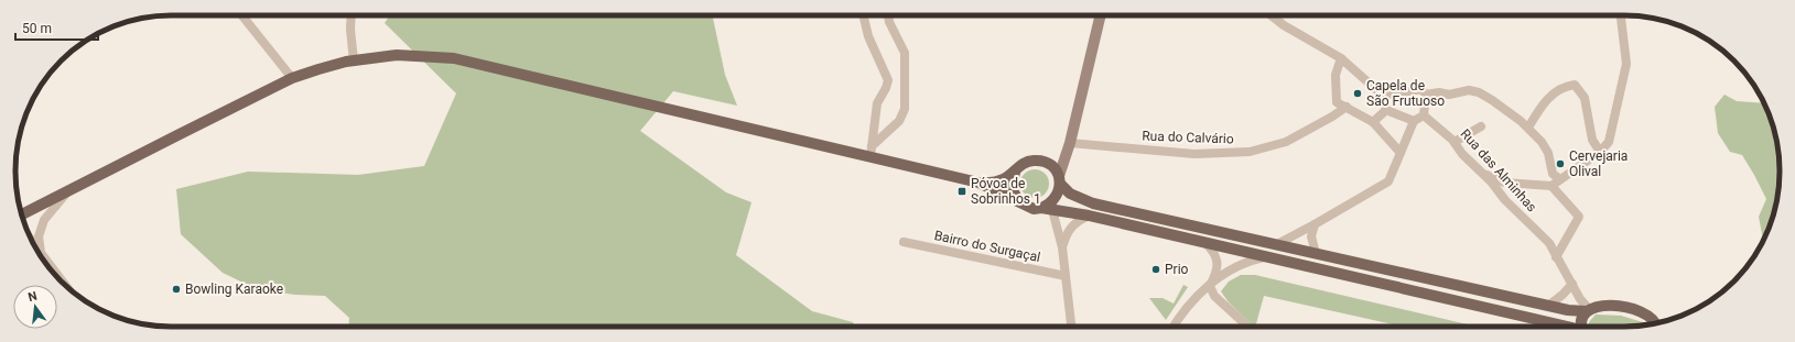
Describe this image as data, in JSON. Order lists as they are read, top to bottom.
{
  "streets": {
    "street": ["Rua do Calvário", "Rua das Alminhas", "Bairro do Surgaçal"]
  },
  "places": {
    "other": [
      "Capela de São Frutuoso",
      "Cervejaria Olival",
      "Prio",
      "Bowling Karaoke"
    ],
    "transit": ["Póvoa de Sobrinhos 1"]
  },
  "scale_bar": "50 m",
  "north": "top"
}
